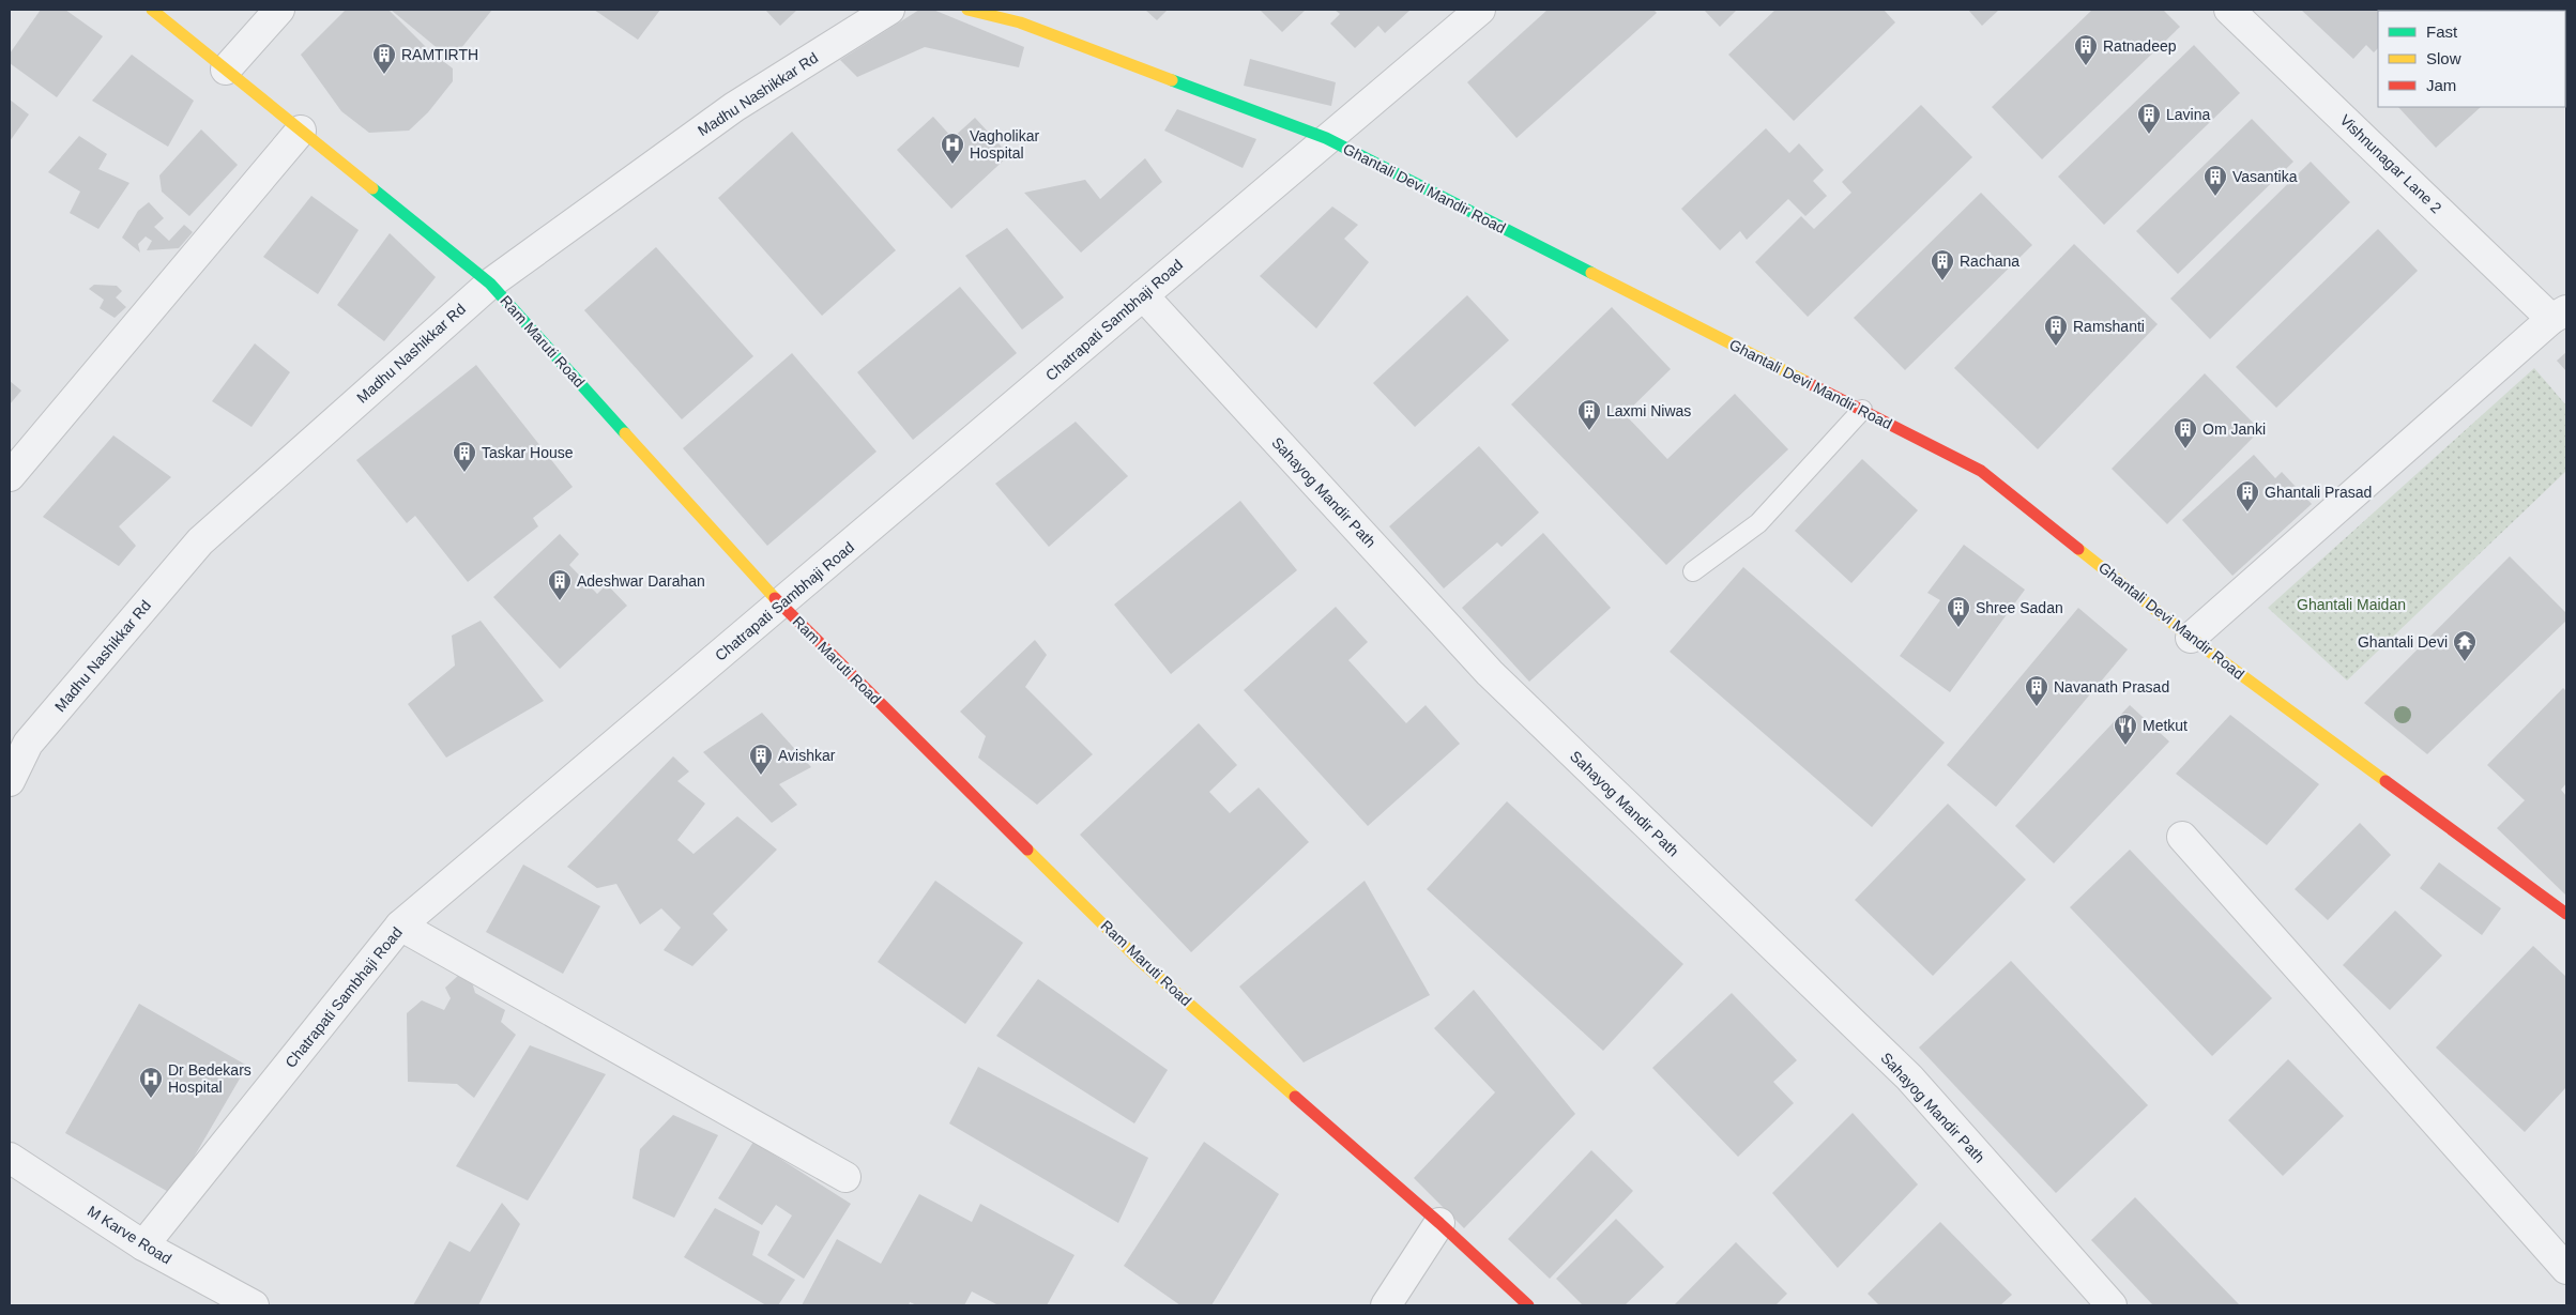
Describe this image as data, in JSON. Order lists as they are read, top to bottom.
{
  "streets": {
    "street": [
      "Madhu Nashikkar Rd",
      "Vishnunagar Lane 2",
      "Ghantali Devi Mandir Road",
      "Chatrapati Sambhaji Road",
      "Ram Maruti Road",
      "Sahayog Mandir Path",
      "M Karve Road"
    ]
  },
  "crossings": [
    ["Madhu Nashikkar Rd", "Ram Maruti Road"],
    ["Ghantali Devi Mandir Road", "Chatrapati Sambhaji Road"],
    ["Chatrapati Sambhaji Road", "Ram Maruti Road"],
    ["Chatrapati Sambhaji Road", "Sahayog Mandir Path"],
    ["Chatrapati Sambhaji Road", "M Karve Road"]
  ],
  "parks": ["Ghantali Maidan"],
  "places": {
    "building": [
      "Ratnadeep",
      "RAMTIRTH",
      "Lavina",
      "Vasantika",
      "Rachana",
      "Ramshanti",
      "Laxmi Niwas",
      "Om Janki",
      "Taskar House",
      "Ghantali Prasad",
      "Adeshwar Darahan",
      "Shree Sadan",
      "Navanath Prasad",
      "Avishkar"
    ],
    "hospital": ["Vagholikar Hospital", "Dr Bedekars Hospital"],
    "temple": ["Ghantali Devi"],
    "restaurant": ["Metkut"]
  },
  "legend": ["Fast", "Slow", "Jam"]
}
